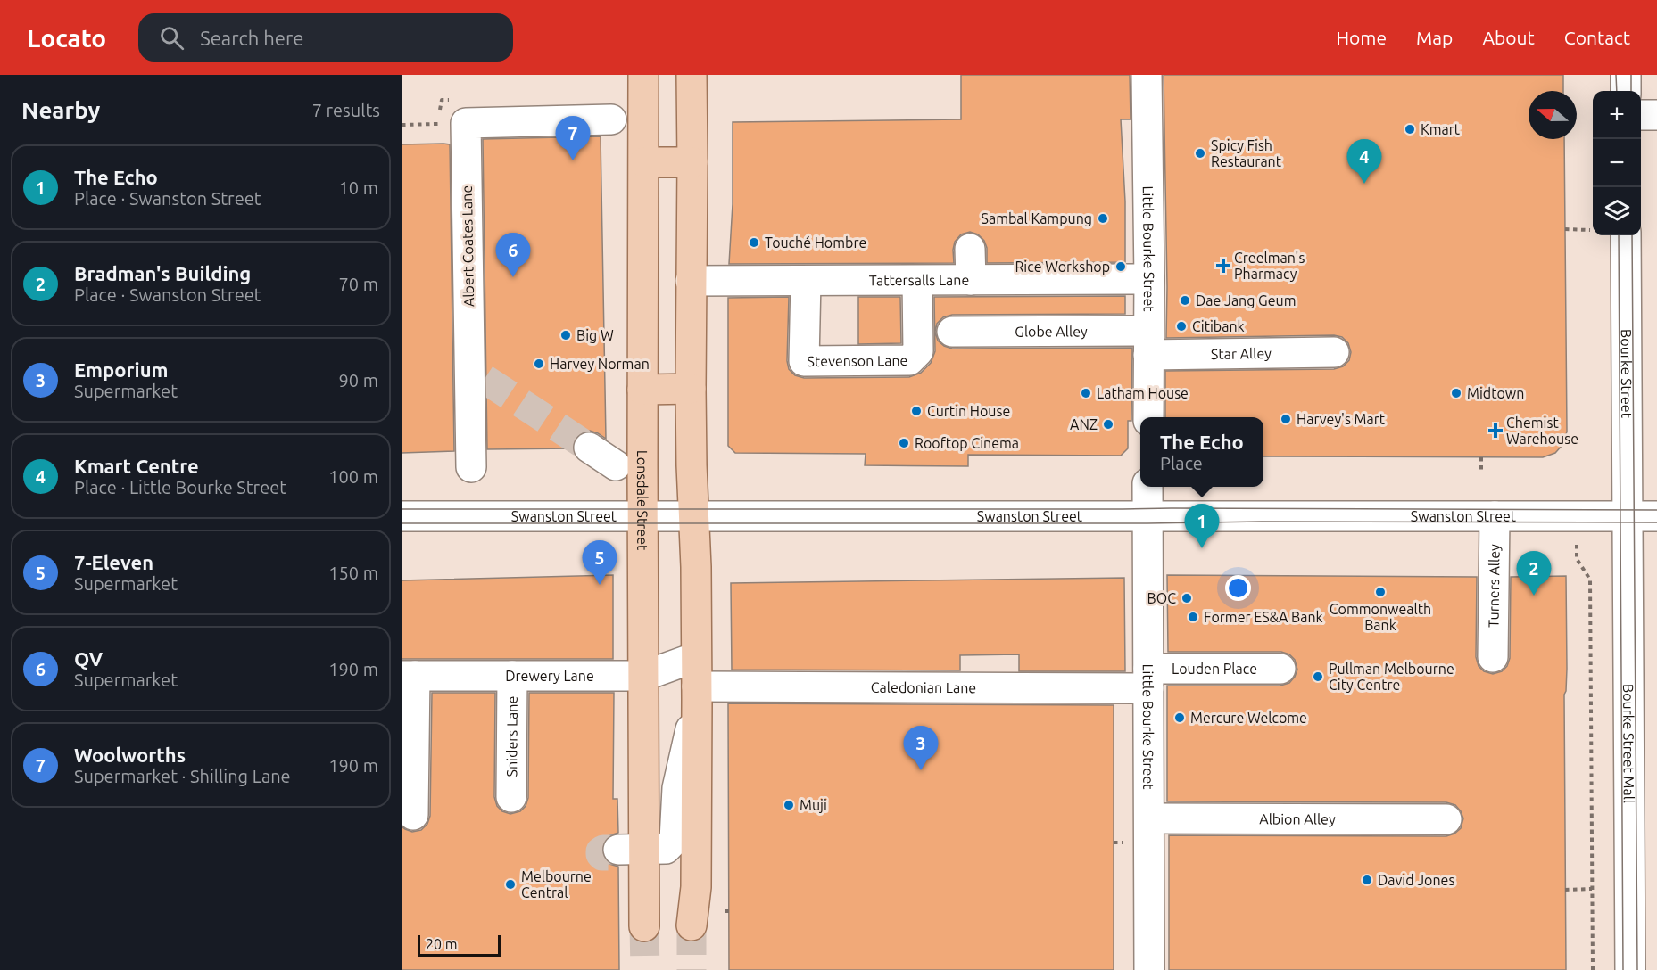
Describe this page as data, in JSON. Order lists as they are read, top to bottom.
{
  "streets": {
    "main road": ["Lonsdale Street"],
    "street": [
      "Albert Coates Lane",
      "Little Bourke Street",
      "Tattersalls Lane",
      "Globe Alley",
      "Star Alley",
      "Stevenson Lane",
      "Bourke Street",
      "Swanston Street",
      "Turners Alley",
      "Louden Place",
      "Drewery Lane",
      "Caledonian Lane",
      "Sniders Lane",
      "Bourke Street Mall",
      "Albion Alley"
    ]
  },
  "crossings": [
    ["Little Bourke Street", "Tattersalls Lane"],
    ["Little Bourke Street", "Globe Alley"],
    ["Little Bourke Street", "Star Alley"],
    ["Little Bourke Street", "Swanston Street"],
    ["Little Bourke Street", "Louden Place"],
    ["Little Bourke Street", "Caledonian Lane"],
    ["Little Bourke Street", "Albion Alley"],
    ["Tattersalls Lane", "Stevenson Lane"],
    ["Globe Alley", "Star Alley"],
    ["Bourke Street", "Swanston Street"],
    ["Bourke Street", "Bourke Street Mall"],
    ["Lonsdale Street", "Swanston Street"],
    ["Lonsdale Street", "Drewery Lane"],
    ["Swanston Street", "Turners Alley"],
    ["Swanston Street", "Bourke Street Mall"],
    ["Louden Place", "Caledonian Lane"],
    ["Drewery Lane", "Sniders Lane"]
  ],
  "places": {
    "other": [
      "Kmart",
      "Spicy Fish Restaurant",
      "Sambal Kampung",
      "Touché Hombre",
      "Rice Workshop",
      "Dae Jang Geum",
      "Citibank",
      "Big W",
      "Harvey Norman",
      "Latham House",
      "Midtown",
      "Curtin House",
      "Harvey's Mart",
      "ANZ",
      "Rooftop Cinema",
      "Commonwealth Bank",
      "BOC",
      "Former ES&A Bank",
      "Pullman Melbourne City Centre",
      "Mercure Welcome",
      "Muji",
      "David Jones",
      "Melbourne Central"
    ],
    "health": ["Creelman's Pharmacy", "Chemist Warehouse"]
  },
  "scale_bar": "20 m",
  "north": "left",
  "page": {
    "header": "Locato",
    "search": "Search here",
    "nav": [
      "Home",
      "Map",
      "About",
      "Contact"
    ],
    "heading": ["Nearby", "7 results"],
    "map_buttons": ["+", "−"],
    "pins": [
      "7",
      "4",
      "6",
      "1",
      "5",
      "2",
      "3"
    ],
    "list": [
      {
        "mark": "1",
        "name": "The Echo",
        "note": "Place · Swanston Street",
        "value": "10 m"
      },
      {
        "mark": "2",
        "name": "Bradman's Building",
        "note": "Place · Swanston Street",
        "value": "70 m"
      },
      {
        "mark": "3",
        "name": "Emporium",
        "note": "Supermarket",
        "value": "90 m"
      },
      {
        "mark": "4",
        "name": "Kmart Centre",
        "note": "Place · Little Bourke Street",
        "value": "100 m"
      },
      {
        "mark": "5",
        "name": "7-Eleven",
        "note": "Supermarket",
        "value": "150 m"
      },
      {
        "mark": "6",
        "name": "QV",
        "note": "Supermarket",
        "value": "190 m"
      },
      {
        "mark": "7",
        "name": "Woolworths",
        "note": "Supermarket · Shilling Lane",
        "value": "190 m"
      }
    ],
    "popup": ["The Echo", "Place"],
    "scale": "20 m"
  }
}
